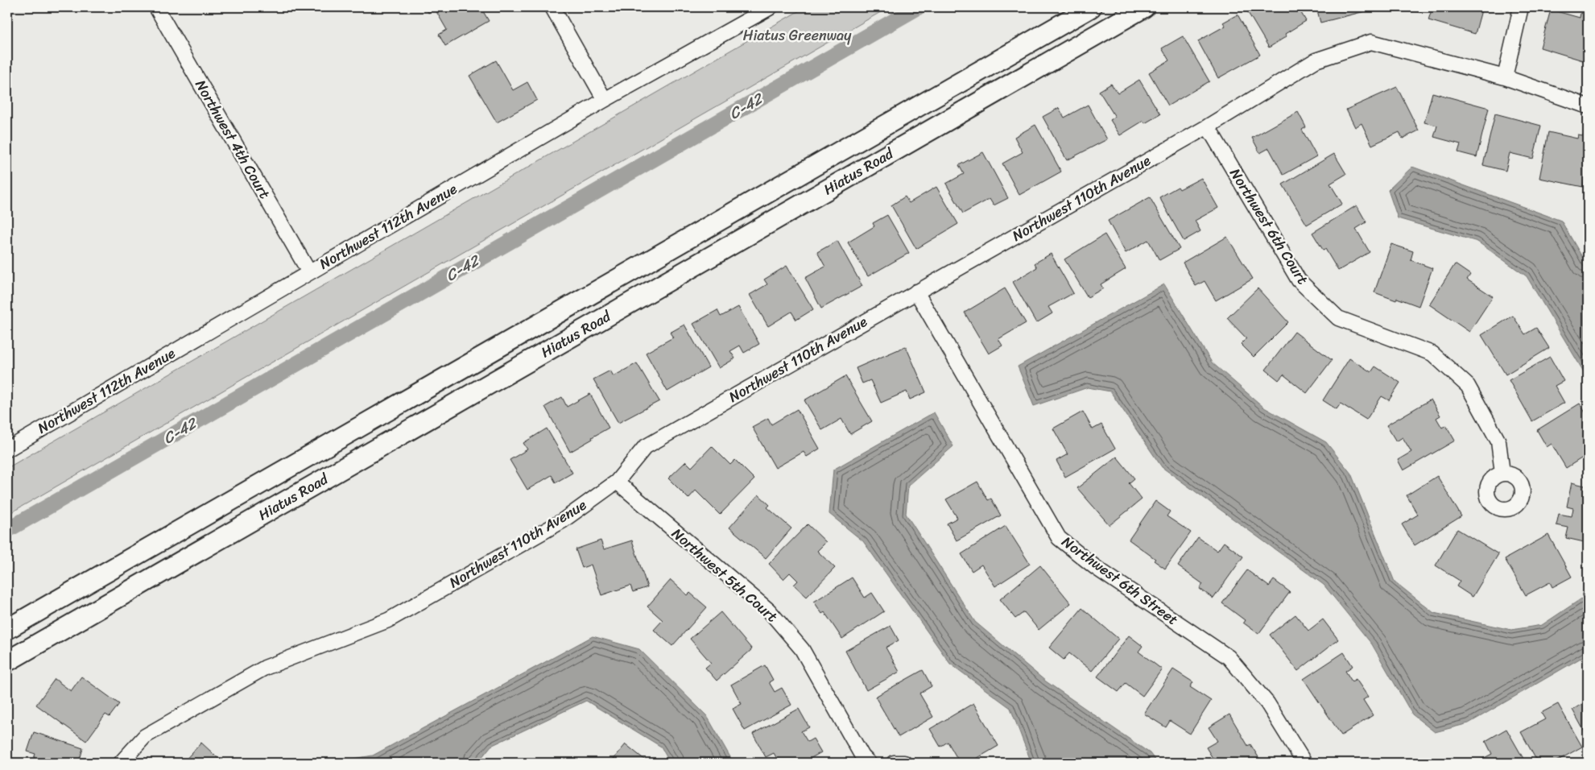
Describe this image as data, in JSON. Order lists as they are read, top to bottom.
{
  "streets": {
    "main road": ["Hiatus Road"],
    "street": [
      "Northwest 4th Court",
      "Northwest 110th Avenue",
      "Northwest 112th Avenue",
      "Northwest 6th Court",
      "Northwest 5th Court",
      "Northwest 6th Street"
    ]
  },
  "crossings": [
    ["Northwest 4th Court", "Northwest 112th Avenue"],
    ["Northwest 110th Avenue", "Northwest 6th Court"],
    ["Northwest 110th Avenue", "Northwest 5th Court"],
    ["Northwest 110th Avenue", "Northwest 6th Street"]
  ],
  "water": ["C-42"],
  "parks": ["Hiatus Greenway"]
}
